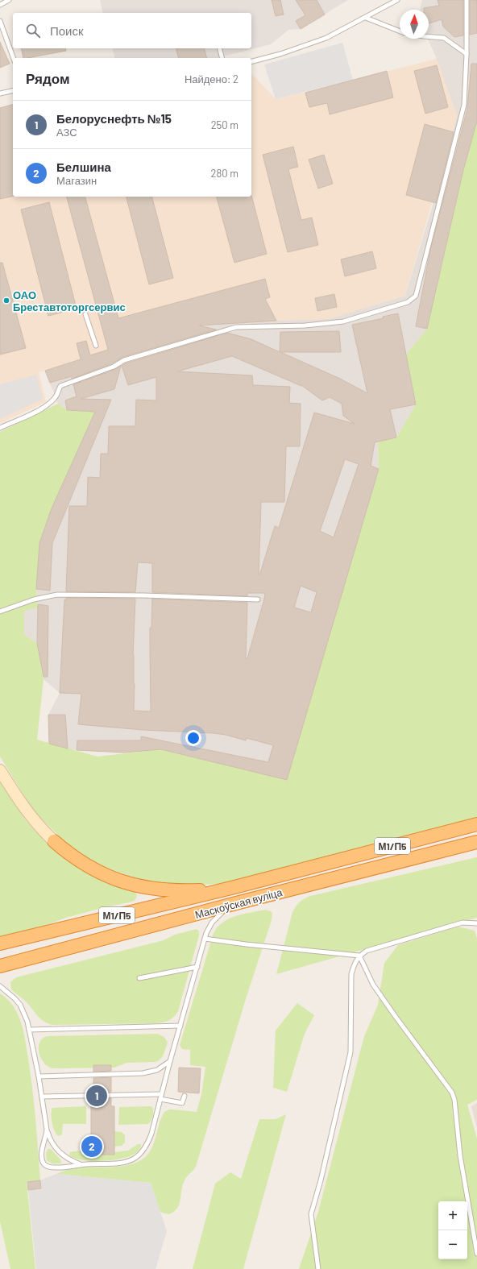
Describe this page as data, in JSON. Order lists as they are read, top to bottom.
{
  "streets": {
    "highway": ["М1/П5", "Маскоўская вуліца"]
  },
  "places": ["ОАО Бреставтоторгсервис"],
  "north": "top",
  "page": {
    "search": "Поиск",
    "heading": ["Рядом", "Найдено: 2"],
    "list": [
      {
        "mark": "1",
        "name": "Белоруснефть №15",
        "note": "АЗС",
        "value": "250 m"
      },
      {
        "mark": "2",
        "name": "Белшина",
        "note": "Магазин",
        "value": "280 m"
      }
    ],
    "pins": ["1", "2"],
    "map_buttons": ["+", "−"]
  }
}
